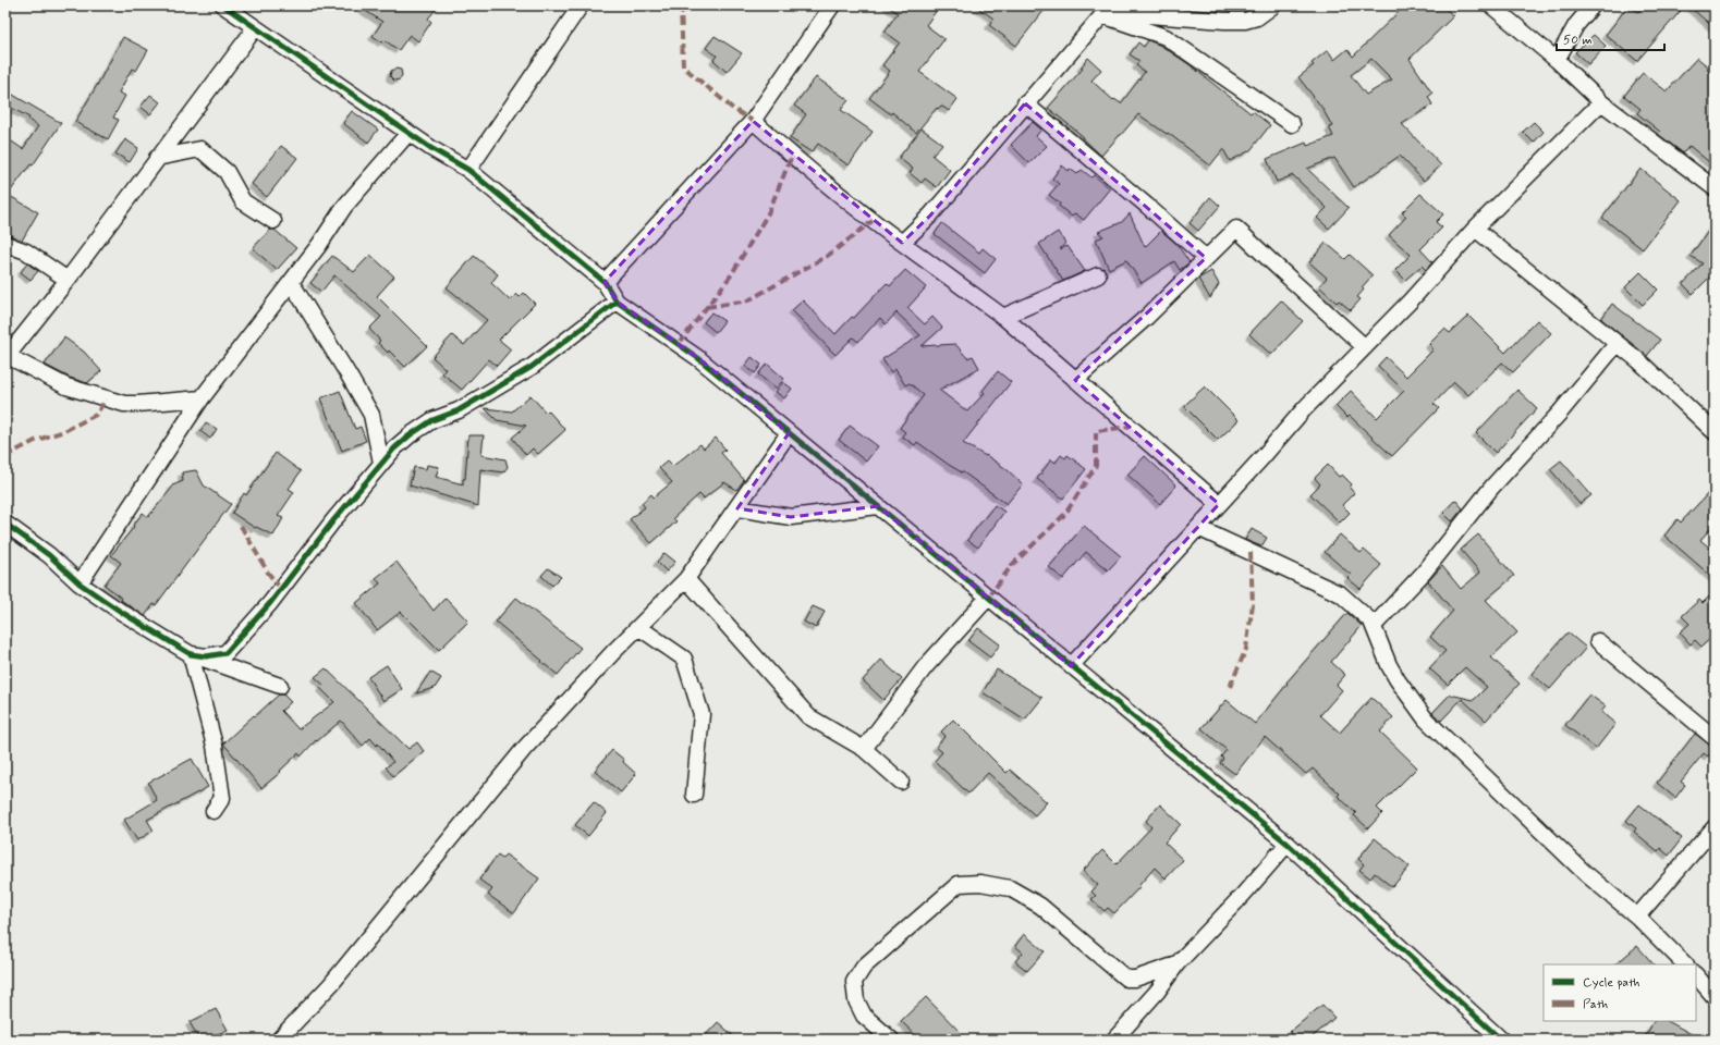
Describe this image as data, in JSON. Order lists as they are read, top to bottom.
{
  "legend": ["Cycle path", "Path"],
  "scale_bar": "50 m"
}
